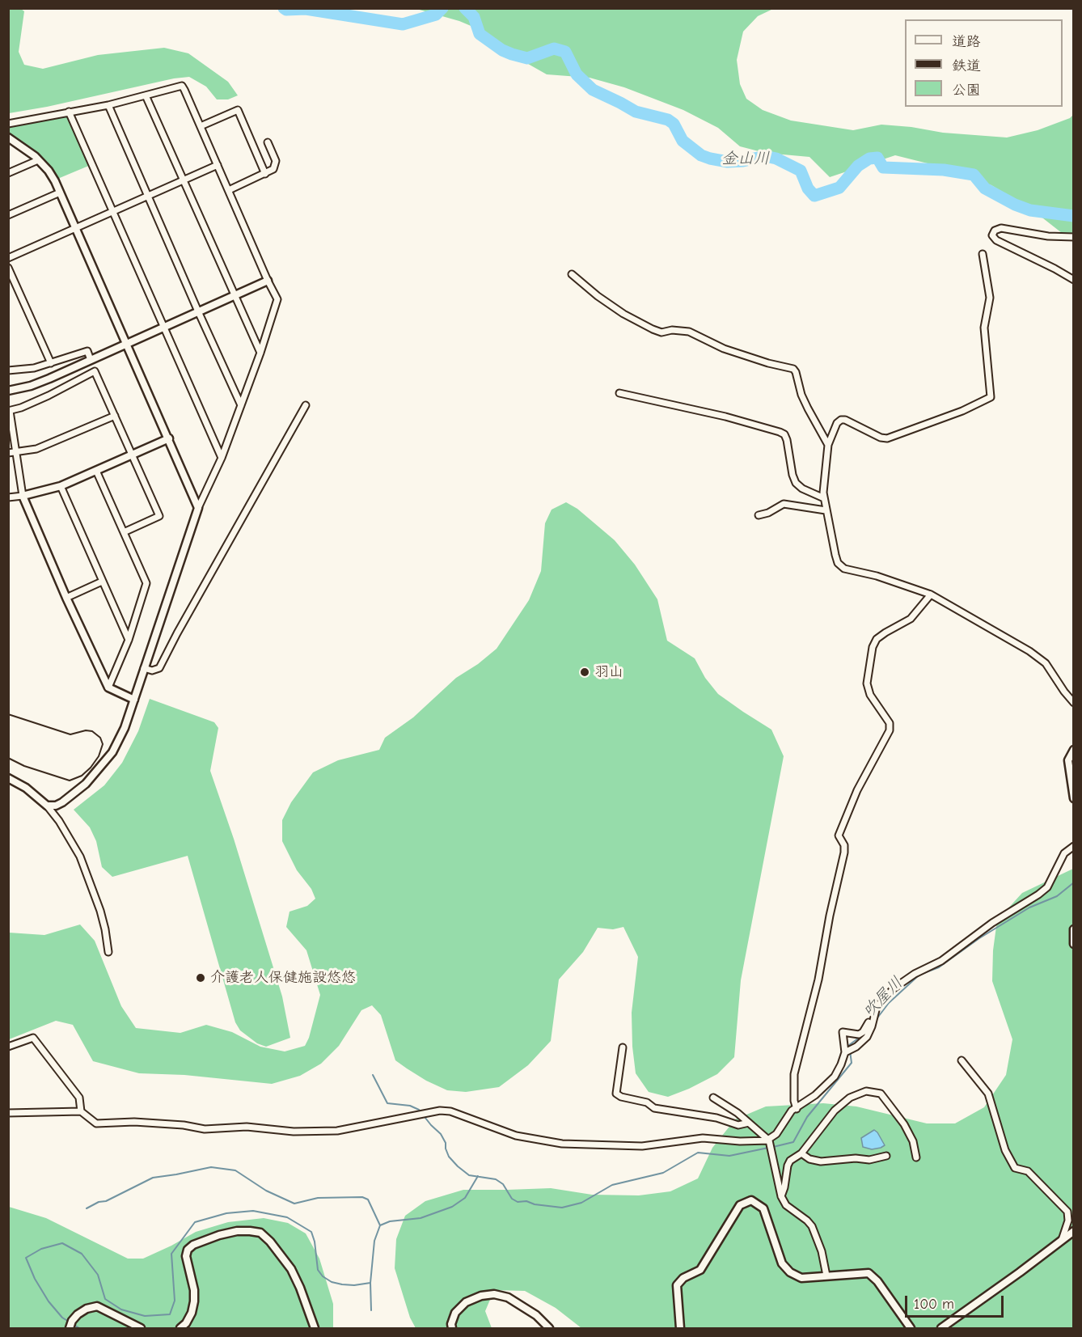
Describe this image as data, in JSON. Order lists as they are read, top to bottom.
{
  "water": ["金山川", "吹屋川"],
  "places": ["羽山", "介護老人保健施設悠悠"],
  "legend": ["道路", "鉄道", "公園"],
  "scale_bar": "100 m"
}
